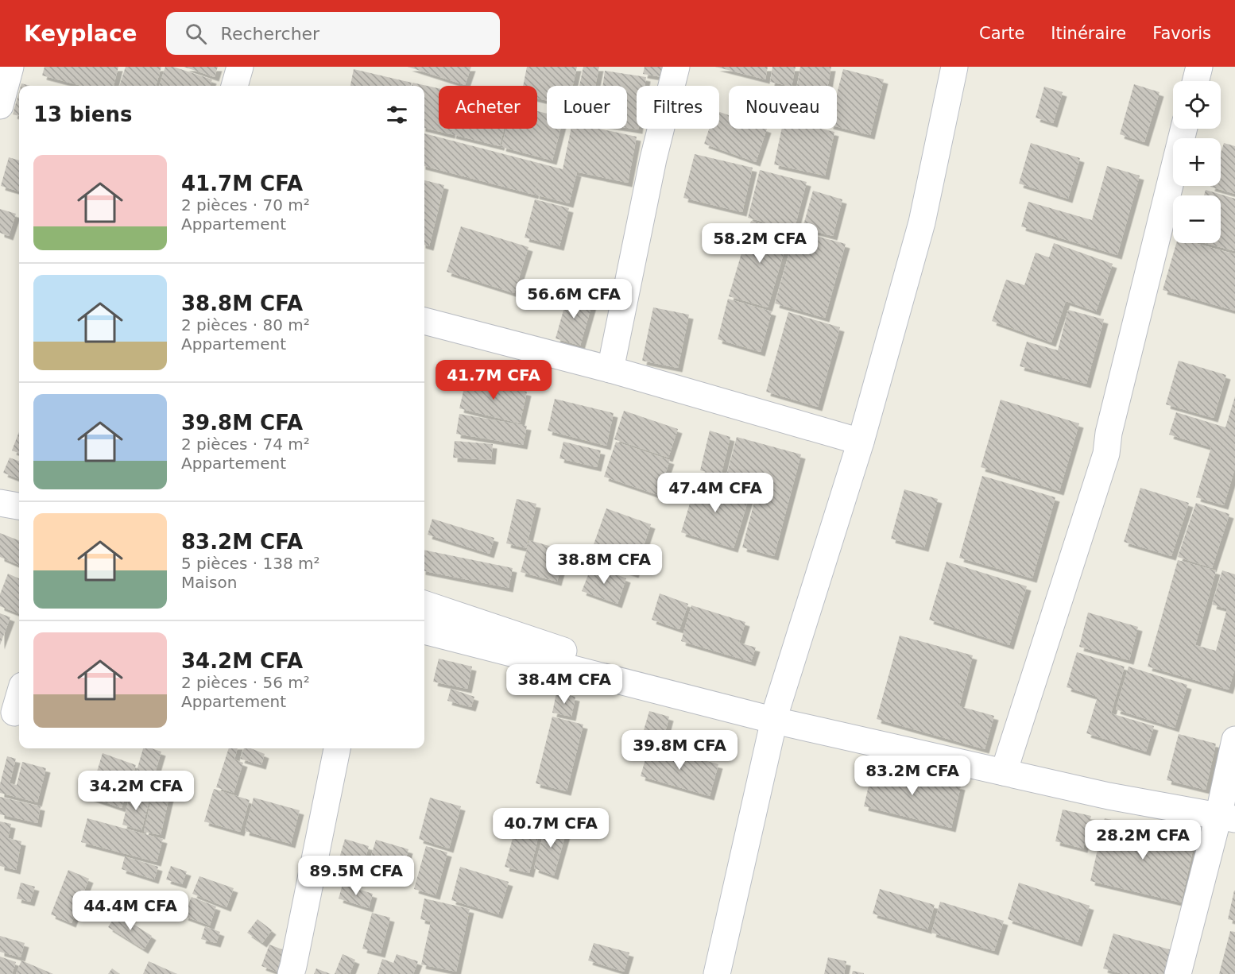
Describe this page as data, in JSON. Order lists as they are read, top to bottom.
{
  "page": {
    "header": "Keyplace",
    "search": "Rechercher",
    "nav": ["Carte", "Itinéraire", "Favoris"],
    "map_buttons": ["+", "−"],
    "chip": [
      "Acheter",
      "Louer",
      "Filtres",
      "Nouveau"
    ],
    "heading": "13 biens",
    "list": [
      {
        "name": "41.7M CFA",
        "note": "2 pièces · 70 m² · Appartement"
      },
      {
        "name": "38.8M CFA",
        "note": "2 pièces · 80 m² · Appartement"
      },
      {
        "name": "39.8M CFA",
        "note": "2 pièces · 74 m² · Appartement"
      },
      {
        "name": "83.2M CFA",
        "note": "5 pièces · 138 m² · Maison"
      },
      {
        "name": "34.2M CFA",
        "note": "2 pièces · 56 m² · Appartement"
      }
    ],
    "price": [
      "58.2M CFA",
      "56.6M CFA",
      "41.7M CFA",
      "47.4M CFA",
      "38.8M CFA",
      "38.4M CFA",
      "39.8M CFA",
      "83.2M CFA",
      "34.2M CFA",
      "40.7M CFA",
      "28.2M CFA",
      "89.5M CFA",
      "44.4M CFA"
    ]
  }
}
